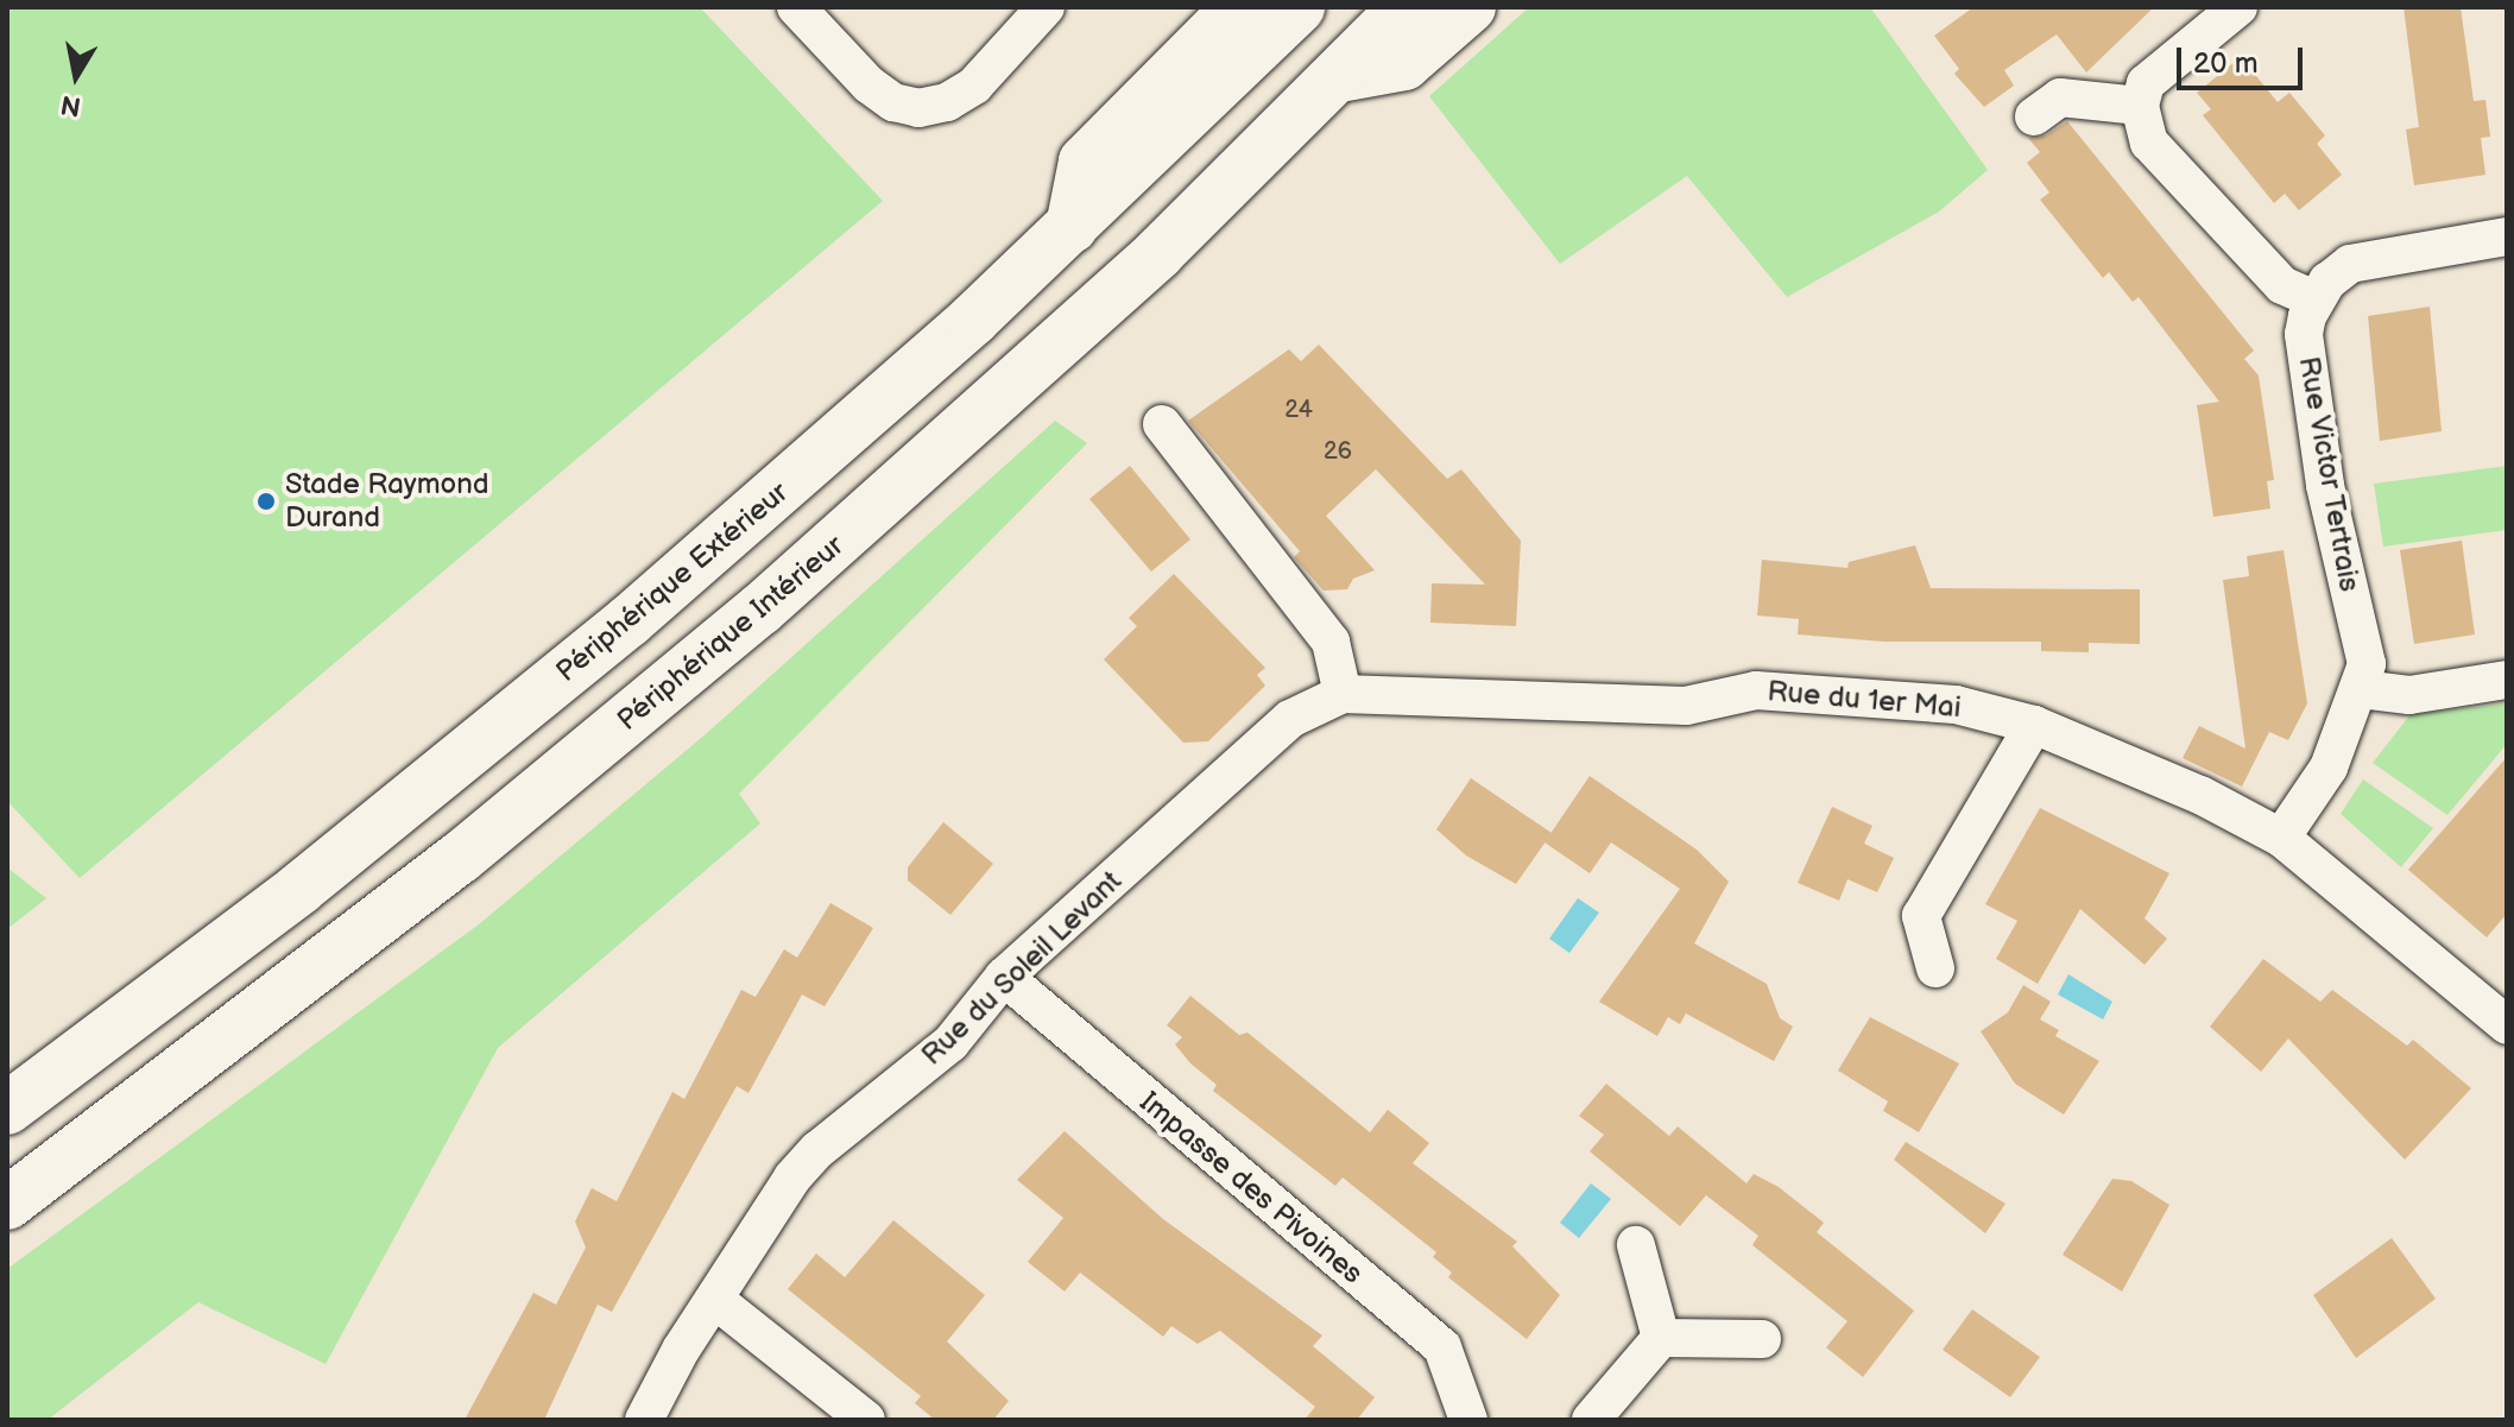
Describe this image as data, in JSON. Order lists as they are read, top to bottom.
{
  "streets": {
    "highway": ["Périphérique Extérieur", "Périphérique Intérieur"],
    "street": [
      "Rue Victor Tertrais",
      "Rue du 1er Mai",
      "Rue du Soleil Levant",
      "Impasse des Pivoines"
    ]
  },
  "crossings": [
    ["Rue Victor Tertrais", "Rue du 1er Mai"],
    ["Rue du 1er Mai", "Rue du Soleil Levant"],
    ["Rue du Soleil Levant", "Impasse des Pivoines"]
  ],
  "places": ["Stade Raymond Durand"],
  "house_numbers": ["24", "26"],
  "scale_bar": "20 m",
  "north": "bottom"
}
